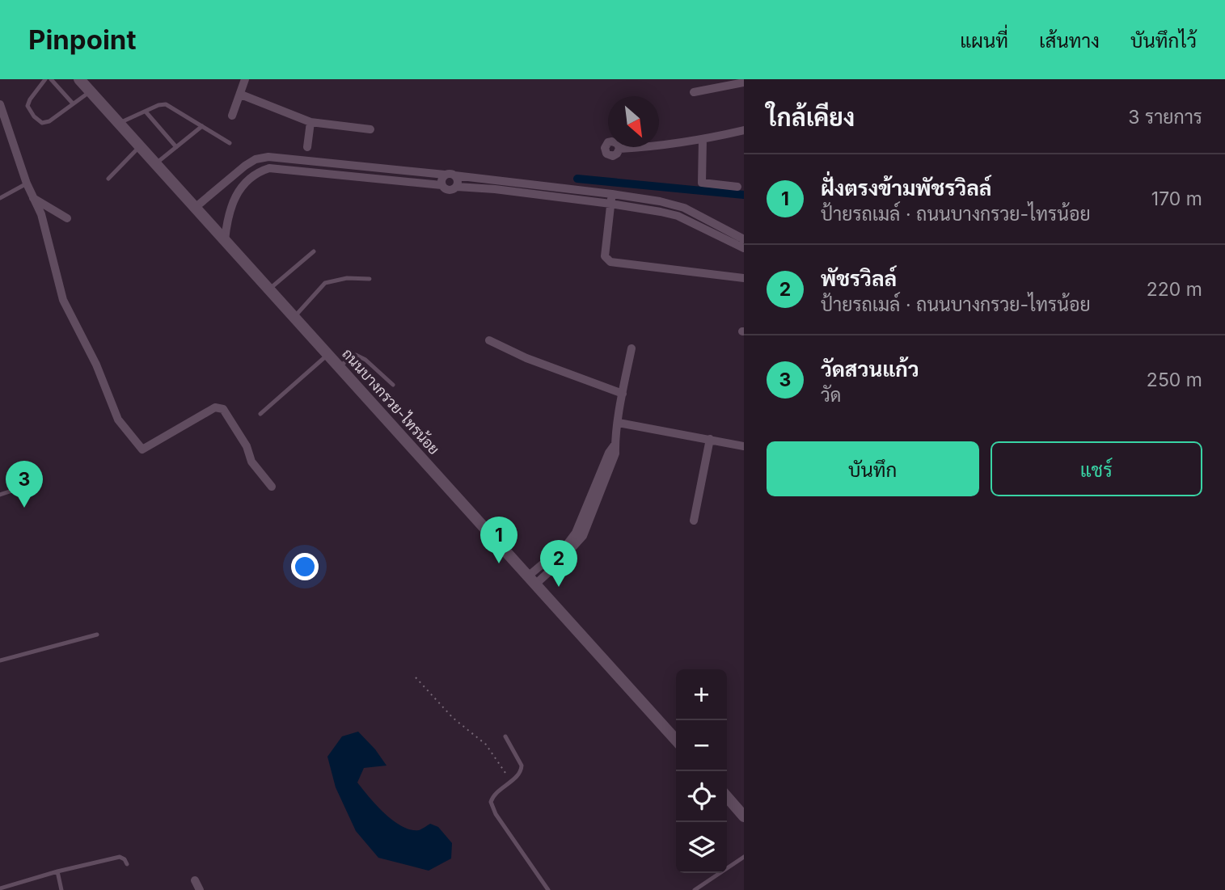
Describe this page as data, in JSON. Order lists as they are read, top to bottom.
{
  "streets": {
    "main road": ["ถนนบางกรวย-ไทรน้อย"]
  },
  "north": "bottom right",
  "page": {
    "header": "Pinpoint",
    "nav": ["แผนที่", "เส้นทาง", "บันทึกไว้"],
    "heading": ["ใกล้เคียง", "3 รายการ"],
    "list": [
      {
        "mark": "1",
        "name": "ฝั่งตรงข้ามพัชรวิลล์",
        "note": "ป้ายรถเมล์ · ถนนบางกรวย-ไทรน้อย",
        "value": "170 m"
      },
      {
        "mark": "2",
        "name": "พัชรวิลล์",
        "note": "ป้ายรถเมล์ · ถนนบางกรวย-ไทรน้อย",
        "value": "220 m"
      },
      {
        "mark": "3",
        "name": "วัดสวนแก้ว",
        "note": "วัด",
        "value": "250 m"
      }
    ],
    "buttons": ["บันทึก", "แชร์"],
    "pins": ["3", "1", "2"],
    "map_buttons": ["+", "−"]
  }
}
